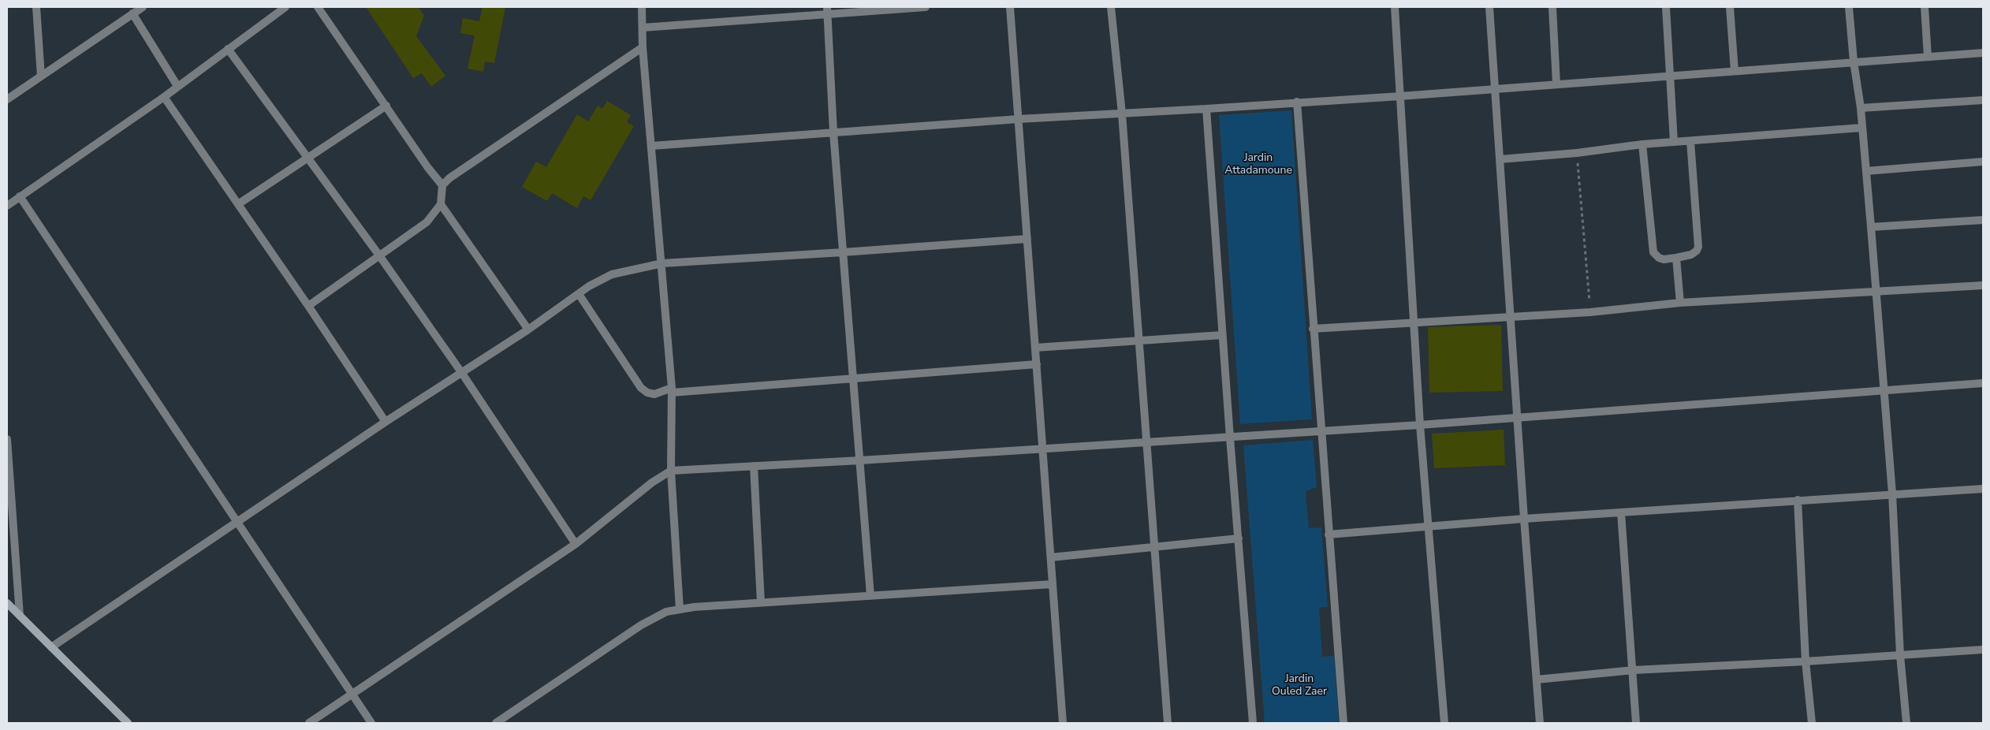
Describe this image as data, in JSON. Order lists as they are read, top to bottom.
{
  "parks": ["Jardin Attadamoune", "Jardin Ouled Zaer"]
}
